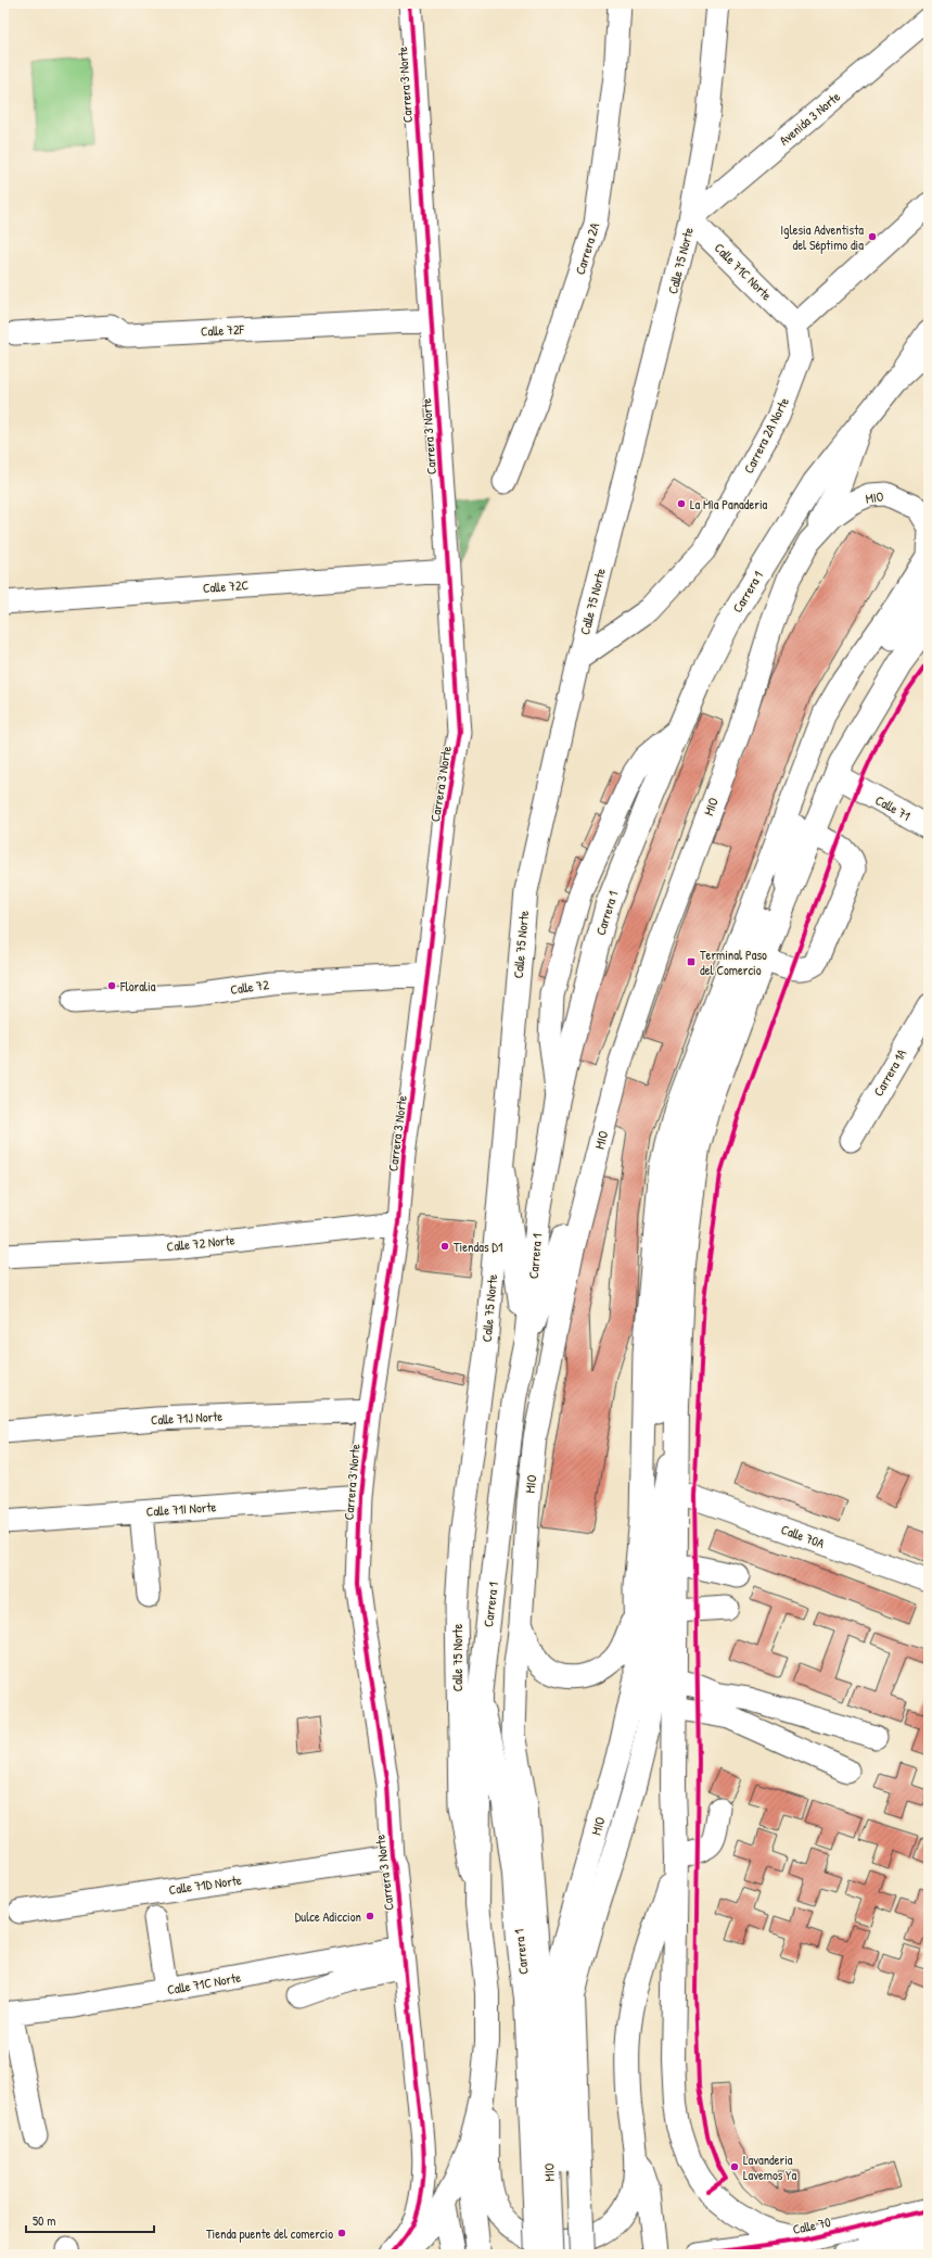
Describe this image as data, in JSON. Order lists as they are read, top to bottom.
{
  "streets": {
    "main road": ["Carrera 1"],
    "street": [
      "Carrera 3 Norte",
      "Avenida 3 Norte",
      "Carrera 2A",
      "Calle 75 Norte",
      "Calle 71C Norte",
      "Calle 72F",
      "Carrera 2A Norte",
      "MIO",
      "Calle 72C",
      "Calle 71",
      "Calle 72",
      "Carrera 1A",
      "Calle 72 Norte",
      "Calle 71J Norte",
      "Calle 71I Norte",
      "Calle 70A",
      "Calle 71D Norte",
      "Calle 70"
    ]
  },
  "crossings": [
    ["Carrera 3 Norte", "Calle 71C Norte"],
    ["Carrera 3 Norte", "Calle 72F"],
    ["Carrera 3 Norte", "Calle 72C"],
    ["Carrera 3 Norte", "Calle 72"],
    ["Carrera 3 Norte", "Calle 72 Norte"],
    ["Carrera 3 Norte", "Calle 71J Norte"],
    ["Carrera 3 Norte", "Calle 71I Norte"],
    ["Carrera 3 Norte", "Calle 71D Norte"],
    ["Avenida 3 Norte", "Calle 75 Norte"],
    ["Avenida 3 Norte", "Calle 71C Norte"],
    ["Calle 75 Norte", "Calle 71C Norte"],
    ["Calle 75 Norte", "Carrera 2A Norte"],
    ["Calle 71C Norte", "Carrera 2A Norte"],
    ["MIO", "Carrera 1"],
    ["Carrera 1", "Calle 71"]
  ],
  "places": {
    "other": [
      "Iglesia Adventista del Séptimo dia",
      "La Mìa Panaderia",
      "Floralia",
      "Tiendas D1",
      "Dulce Adiccion",
      "Lavanderia Lavemos Ya",
      "Tienda puente del comercio"
    ],
    "transit": ["Terminal Paso del Comercio"]
  },
  "scale_bar": "50 m"
}
